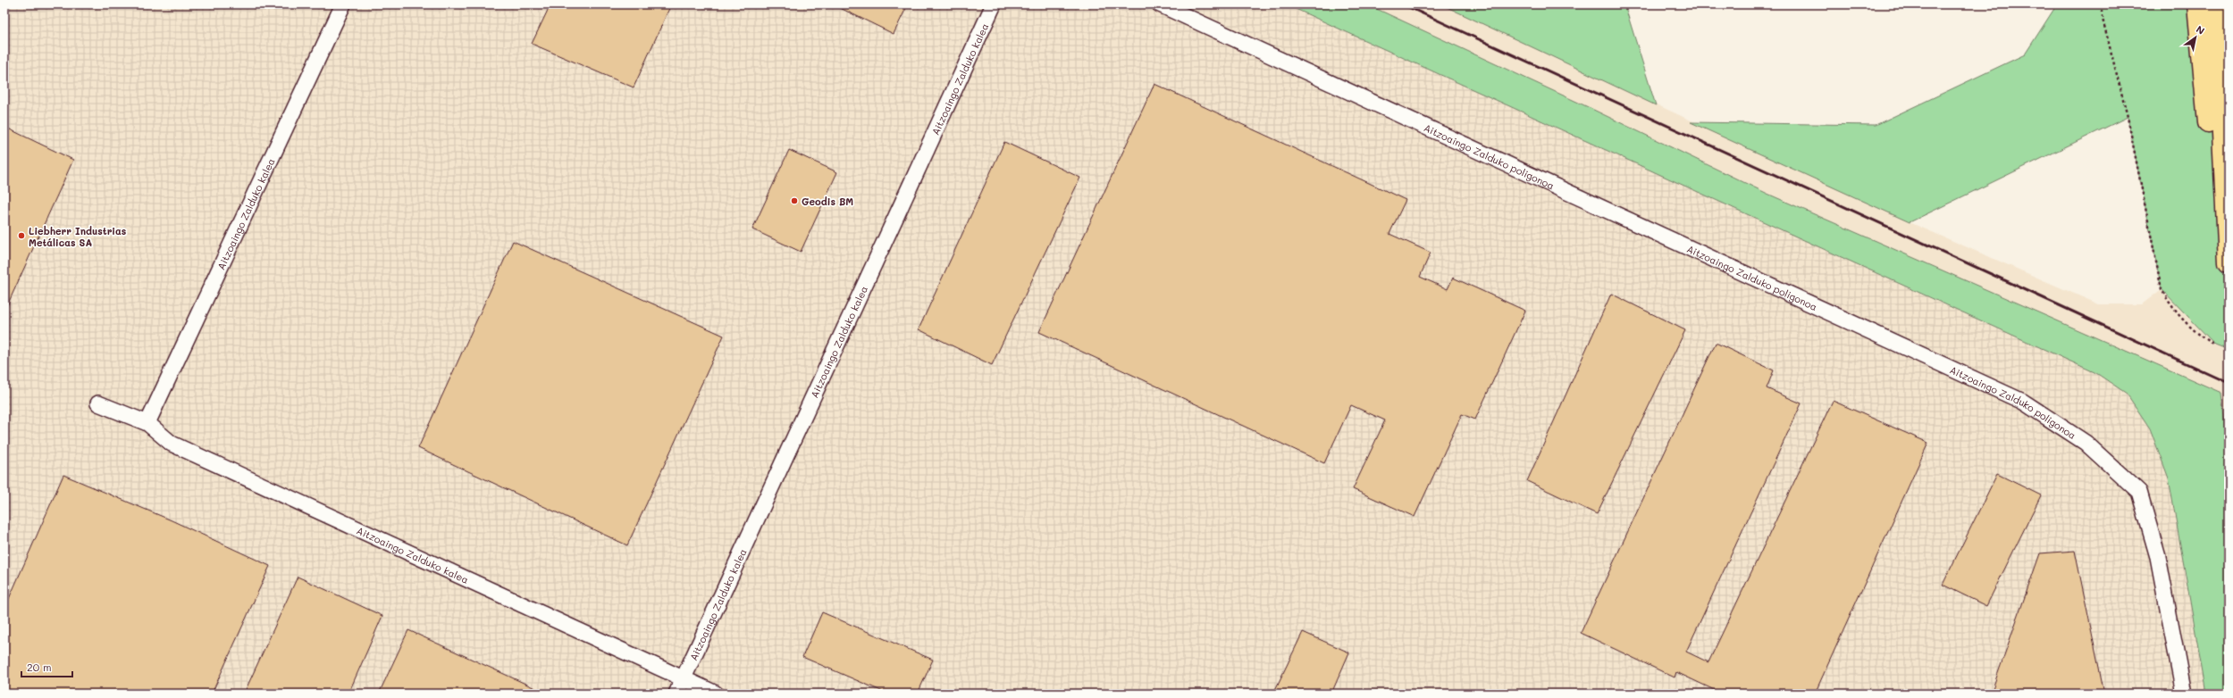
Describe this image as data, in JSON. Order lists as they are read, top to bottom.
{
  "streets": {
    "street": ["Aitzoaingo Zalduko kalea", "Aitzoaingo Zalduko poligonoa"]
  },
  "places": ["Geodis BM", "Liebherr Industrias Metálicas SA"],
  "scale_bar": "20 m",
  "north": "top right"
}
